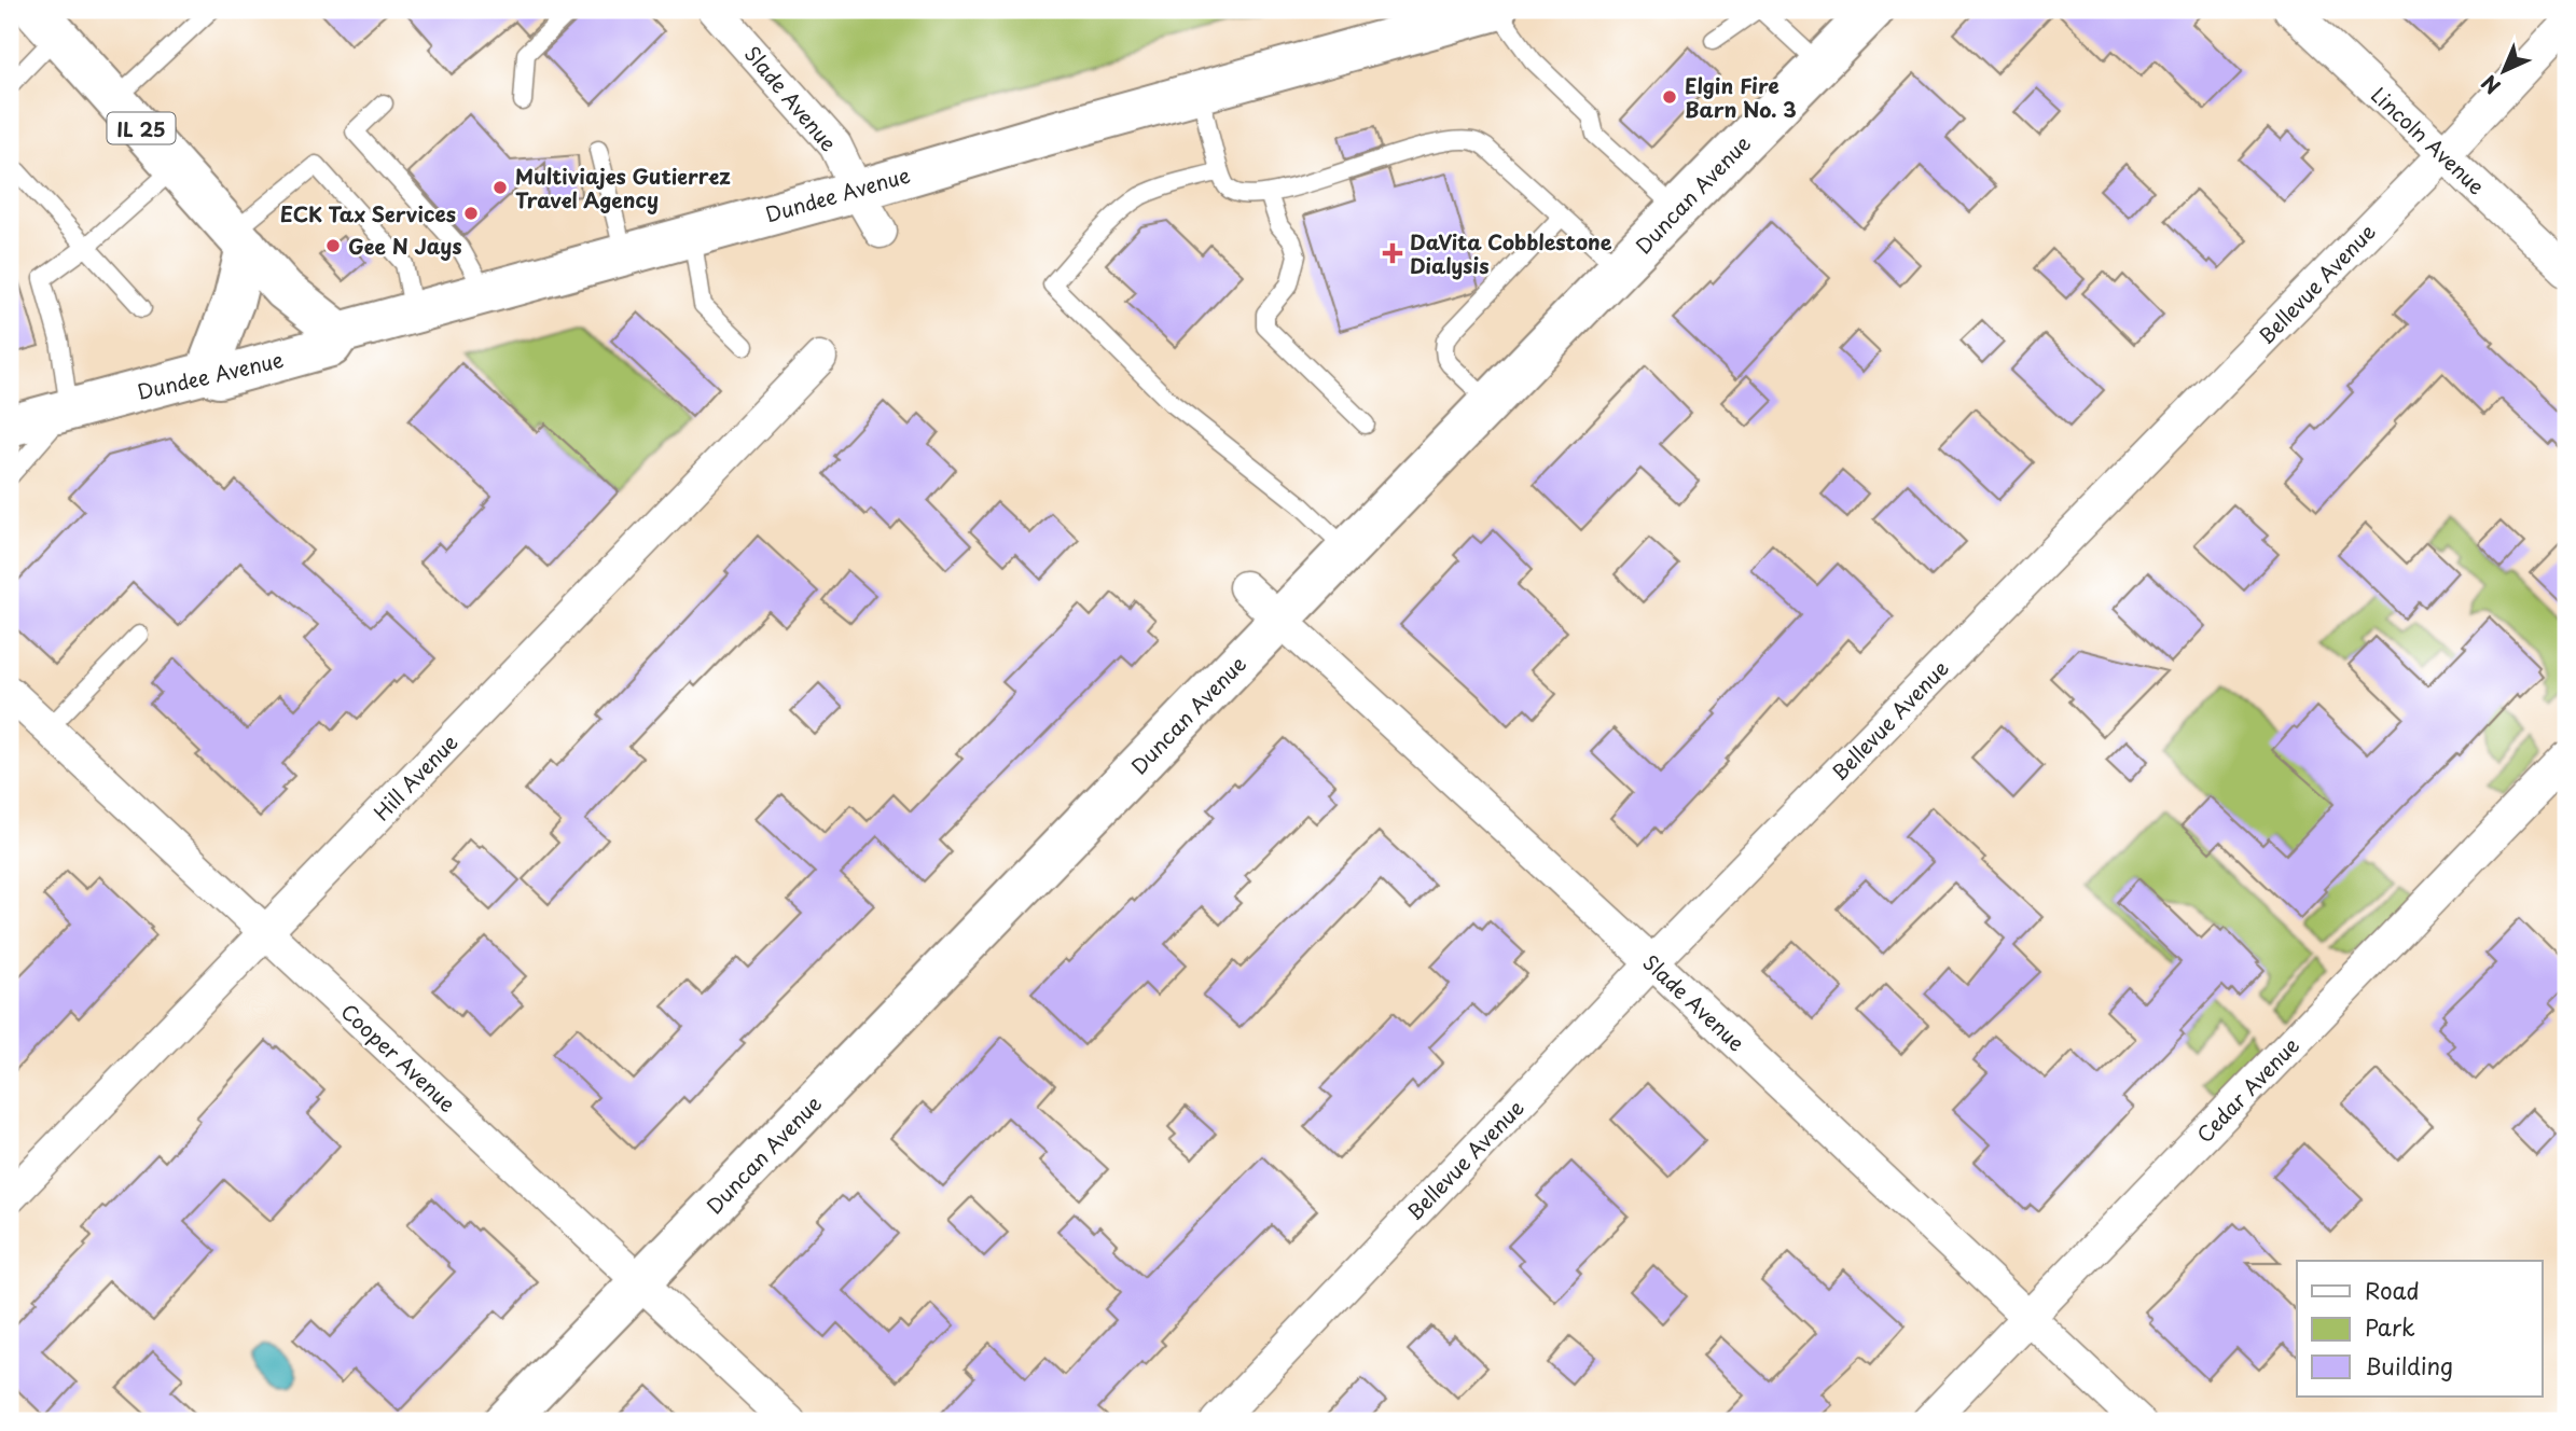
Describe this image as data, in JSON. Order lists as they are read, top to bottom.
{
  "streets": {
    "main road": ["IL 25", "Dundee Avenue", "Duncan Avenue"],
    "street": [
      "Slade Avenue",
      "Lincoln Avenue",
      "Bellevue Avenue",
      "Hill Avenue",
      "Cooper Avenue",
      "Cedar Avenue"
    ]
  },
  "crossings": [
    ["Slade Avenue", "Dundee Avenue"],
    ["Slade Avenue", "Duncan Avenue"],
    ["Slade Avenue", "Bellevue Avenue"],
    ["Slade Avenue", "Cedar Avenue"],
    ["Lincoln Avenue", "Bellevue Avenue"],
    ["Duncan Avenue", "Cooper Avenue"],
    ["Hill Avenue", "Cooper Avenue"]
  ],
  "places": {
    "other": [
      "Elgin Fire Barn No. 3",
      "Multiviajes Gutierrez Travel Agency",
      "ECK Tax Services",
      "Gee N Jays"
    ],
    "health": ["DaVita Cobblestone Dialysis"]
  },
  "legend": ["Road", "Park", "Building"],
  "north": "bottom left"
}
